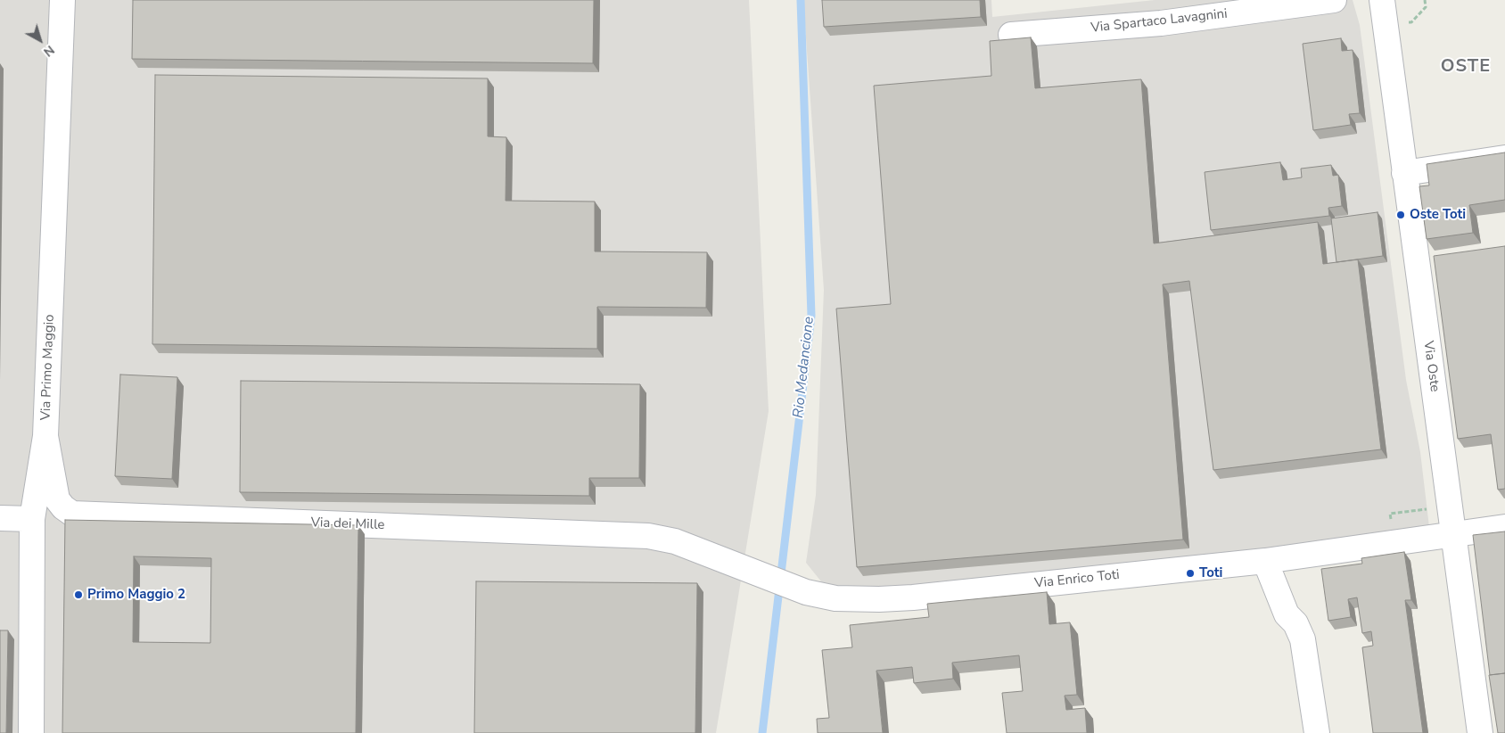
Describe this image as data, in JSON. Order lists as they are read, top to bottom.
{
  "streets": {
    "street": [
      "Via Spartaco Lavagnini",
      "Via Oste",
      "Via Primo Maggio",
      "Via dei Mille",
      "Via Enrico Toti"
    ]
  },
  "crossings": [
    ["Via Oste", "Via Enrico Toti"],
    ["Via Primo Maggio", "Via dei Mille"],
    ["Via dei Mille", "Via Enrico Toti"]
  ],
  "districts": ["OSTE"],
  "water": ["Rio Medancione"],
  "places": ["Oste Toti", "Toti", "Primo Maggio 2"],
  "north": "bottom right"
}
